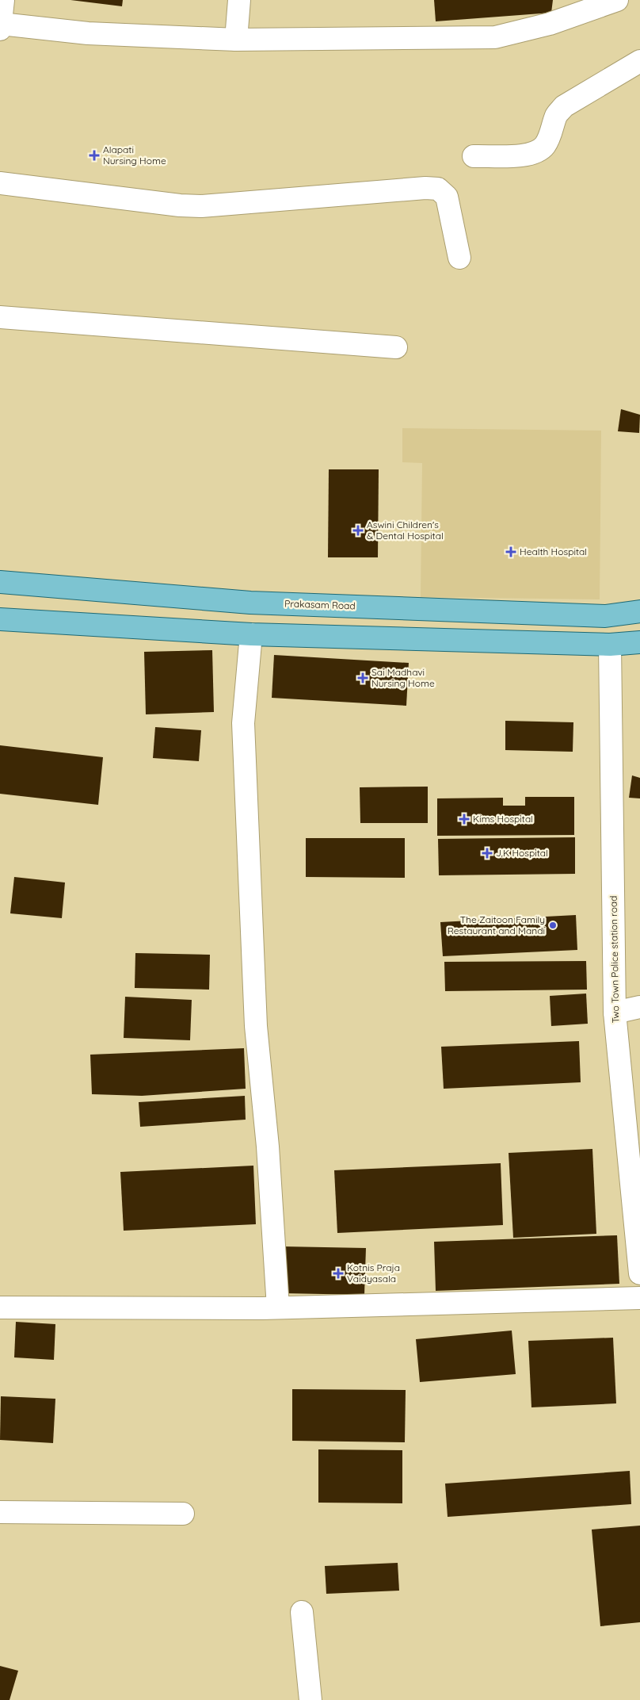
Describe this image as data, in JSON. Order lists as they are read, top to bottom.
{
  "streets": {
    "main road": ["Prakasam Road"],
    "street": ["Two Town Police station road"]
  },
  "places": {
    "health": [
      "Alapati Nursing Home",
      "Aswini Children's & Dental Hospital",
      "Health Hospital",
      "Sai Madhavi Nursing Home",
      "Kims Hospital",
      "J.K Hospital",
      "Kotnis Praja Vaidyasala"
    ],
    "other": ["The Zaitoon Family Restaurant and Mandi"]
  }
}
